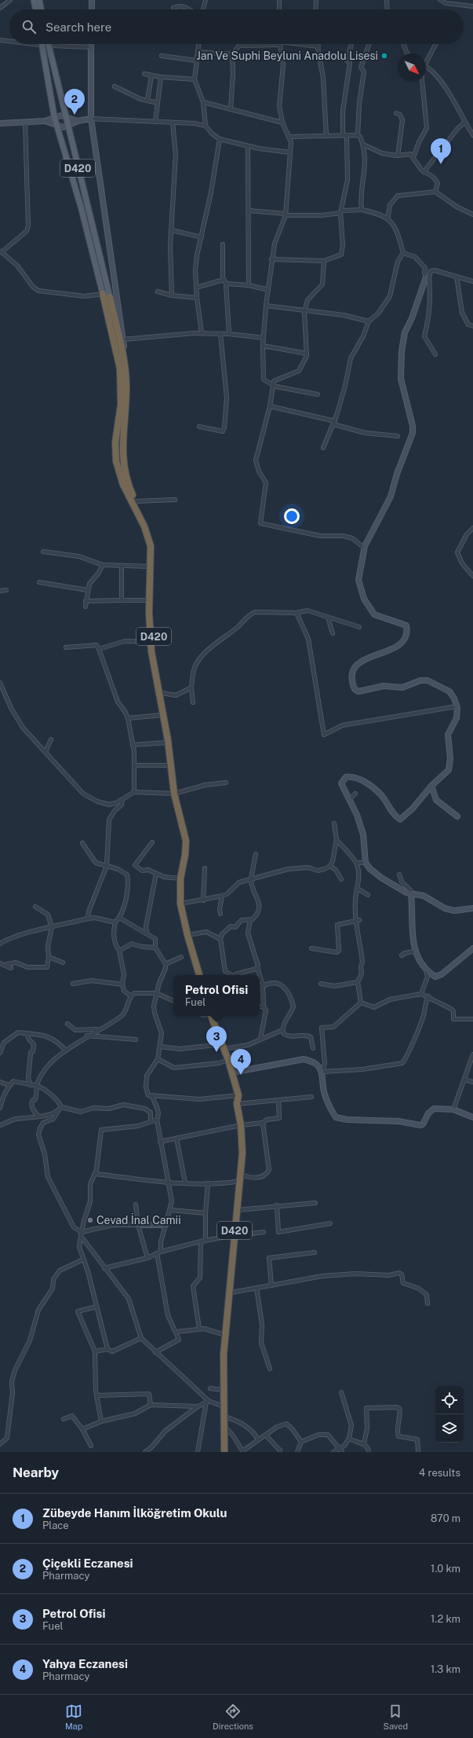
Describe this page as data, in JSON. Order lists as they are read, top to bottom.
{
  "streets": {
    "highway": ["D420"]
  },
  "places": ["Jan Ve Suphi Beyluni Anadolu Lisesi", "Cevad İnal Camii"],
  "north": "bottom right",
  "page": {
    "search": "Search here",
    "pins": [
      "2",
      "1",
      "3",
      "4"
    ],
    "popup": ["Petrol Ofisi", "Fuel"],
    "heading": ["Nearby", "4 results"],
    "list": [
      {
        "mark": "1",
        "name": "Zübeyde Hanım İlköğretim Okulu",
        "note": "Place",
        "value": "870 m"
      },
      {
        "mark": "2",
        "name": "Çiçekli Eczanesi",
        "note": "Pharmacy",
        "value": "1.0 km"
      },
      {
        "mark": "3",
        "name": "Petrol Ofisi",
        "note": "Fuel",
        "value": "1.2 km"
      },
      {
        "mark": "4",
        "name": "Yahya Eczanesi",
        "note": "Pharmacy",
        "value": "1.3 km"
      }
    ],
    "nav": ["Map", "Directions", "Saved"]
  }
}
